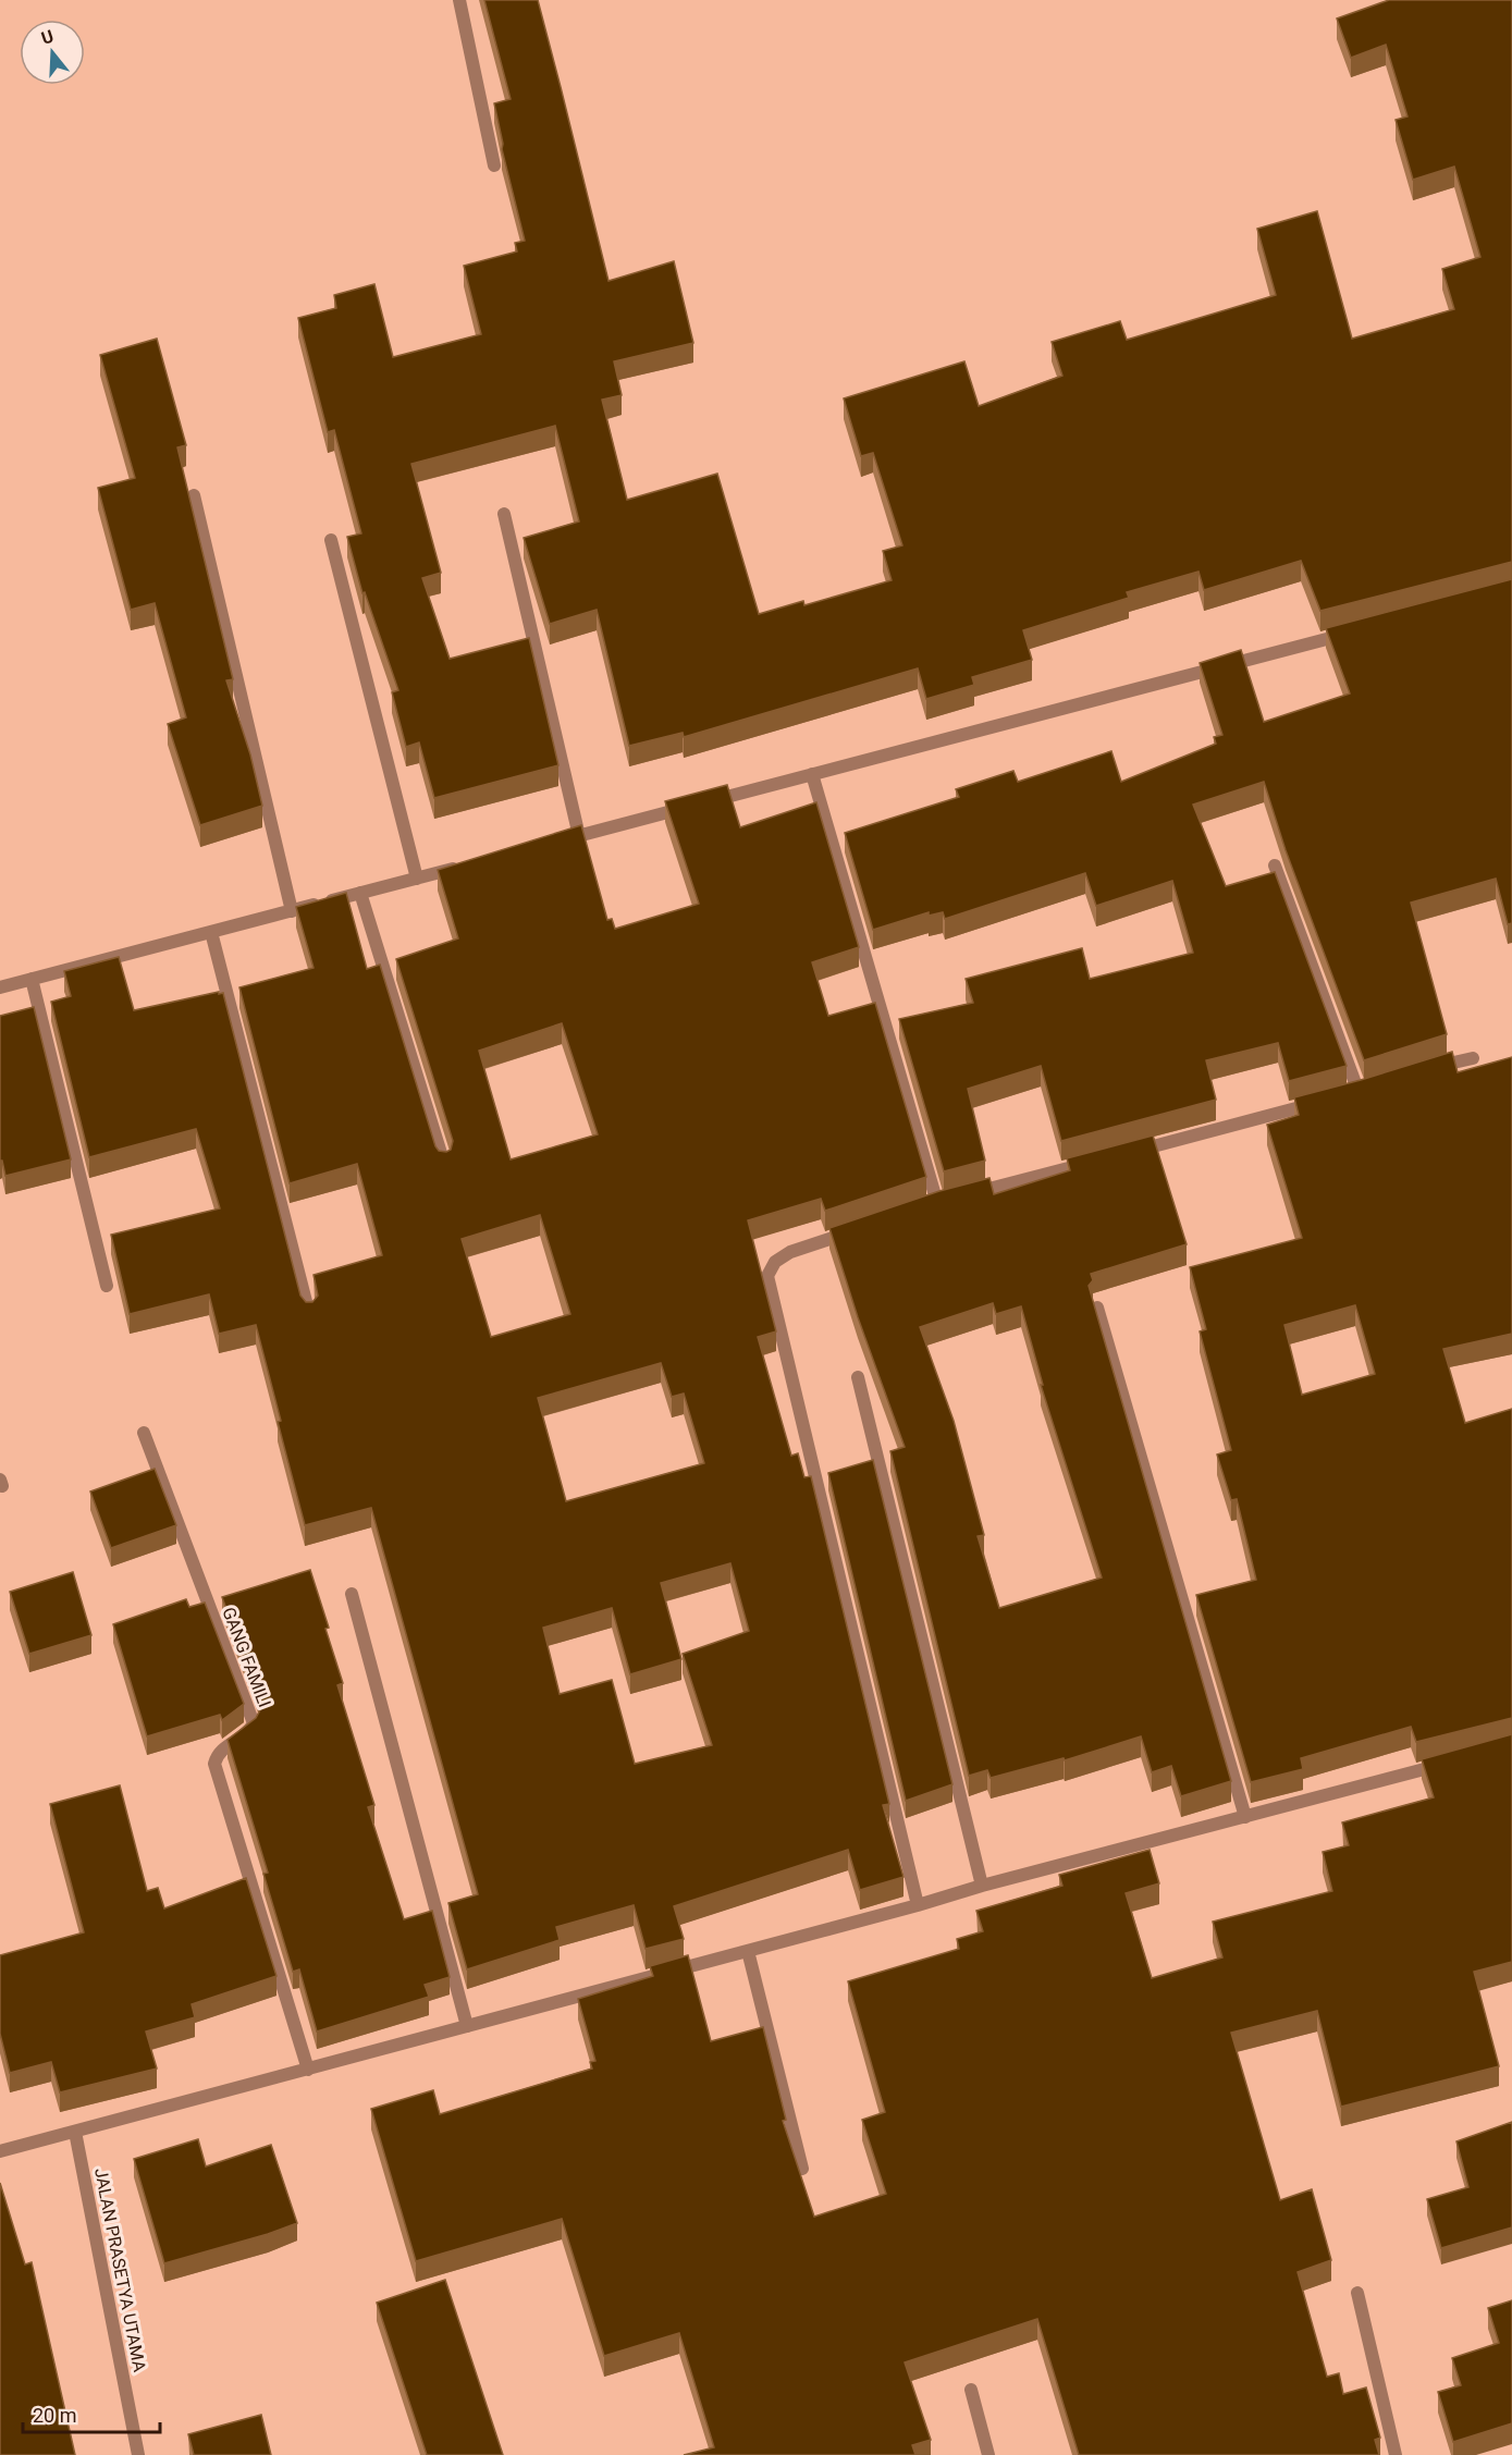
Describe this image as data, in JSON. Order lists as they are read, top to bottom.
{
  "streets": {
    "street": ["GANG FAMILI", "JALAN PRASETYA UTAMA"]
  },
  "scale_bar": "20 m",
  "north": "top"
}
